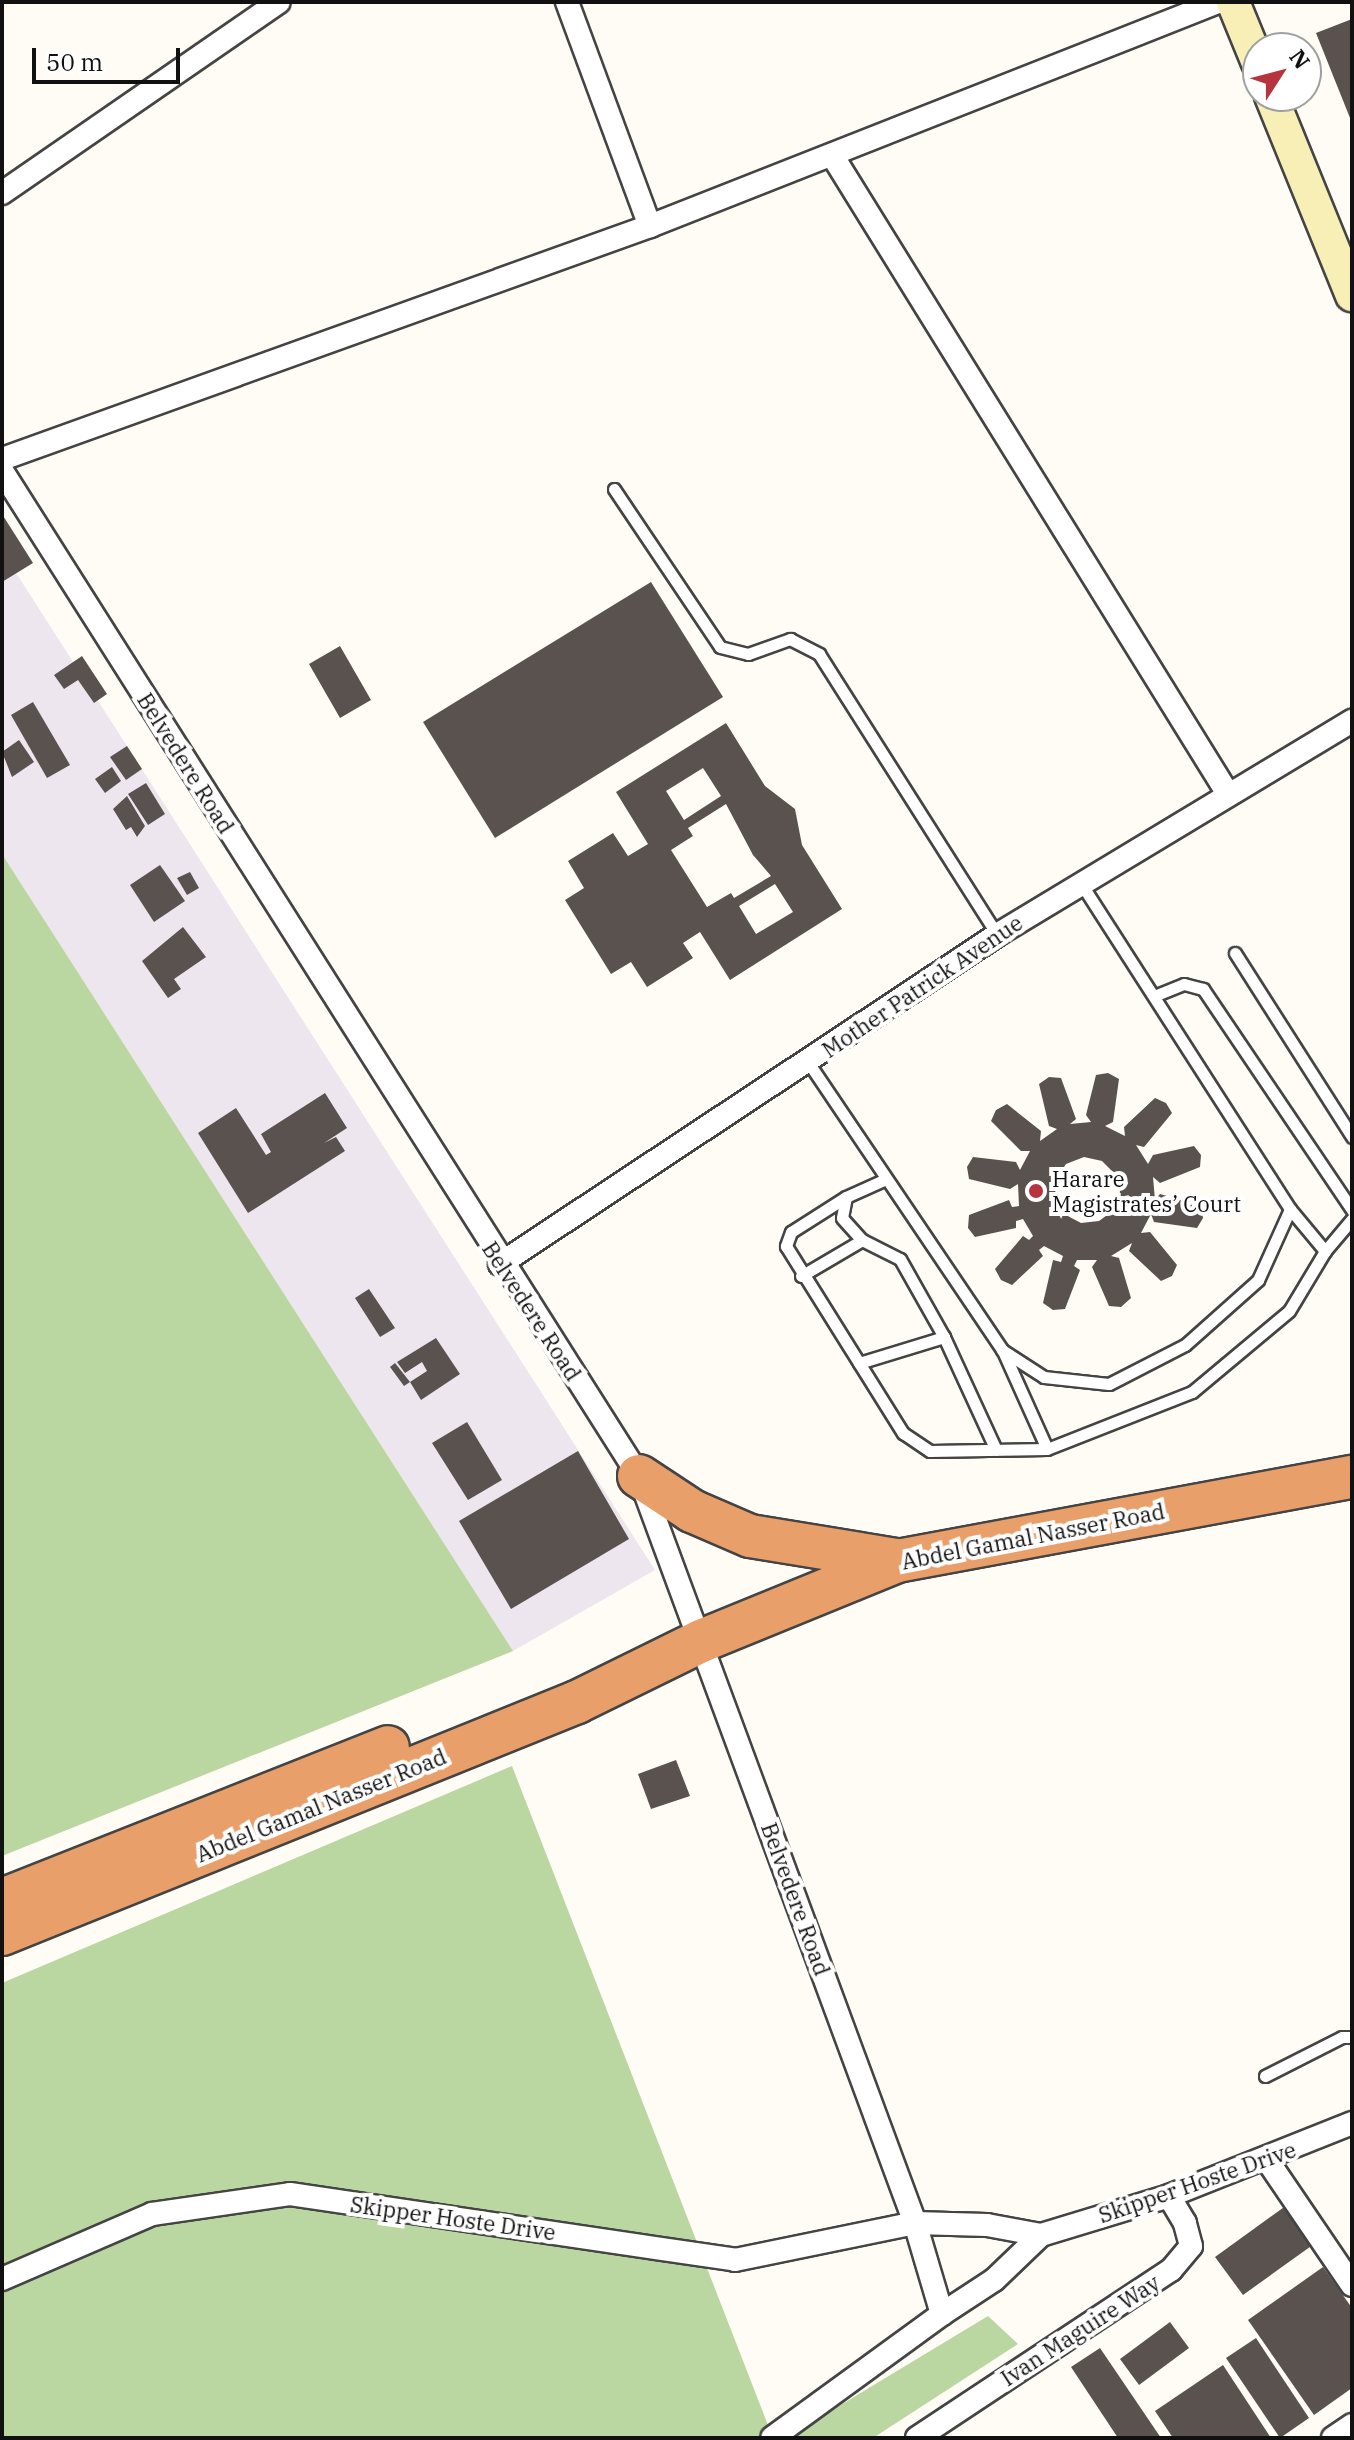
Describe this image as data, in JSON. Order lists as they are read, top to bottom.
{
  "streets": {
    "highway": ["Abdel Gamal Nasser Road"],
    "street": [
      "Belvedere Road",
      "Mother Patrick Avenue",
      "Skipper Hoste Drive",
      "Ivan Maguire Way"
    ]
  },
  "crossings": [
    ["Belvedere Road", "Mother Patrick Avenue"],
    ["Belvedere Road", "Abdel Gamal Nasser Road"],
    ["Belvedere Road", "Skipper Hoste Drive"],
    ["Skipper Hoste Drive", "Ivan Maguire Way"]
  ],
  "places": ["Harare Magistrates’ Court"],
  "scale_bar": "50 m",
  "north": "top right"
}
